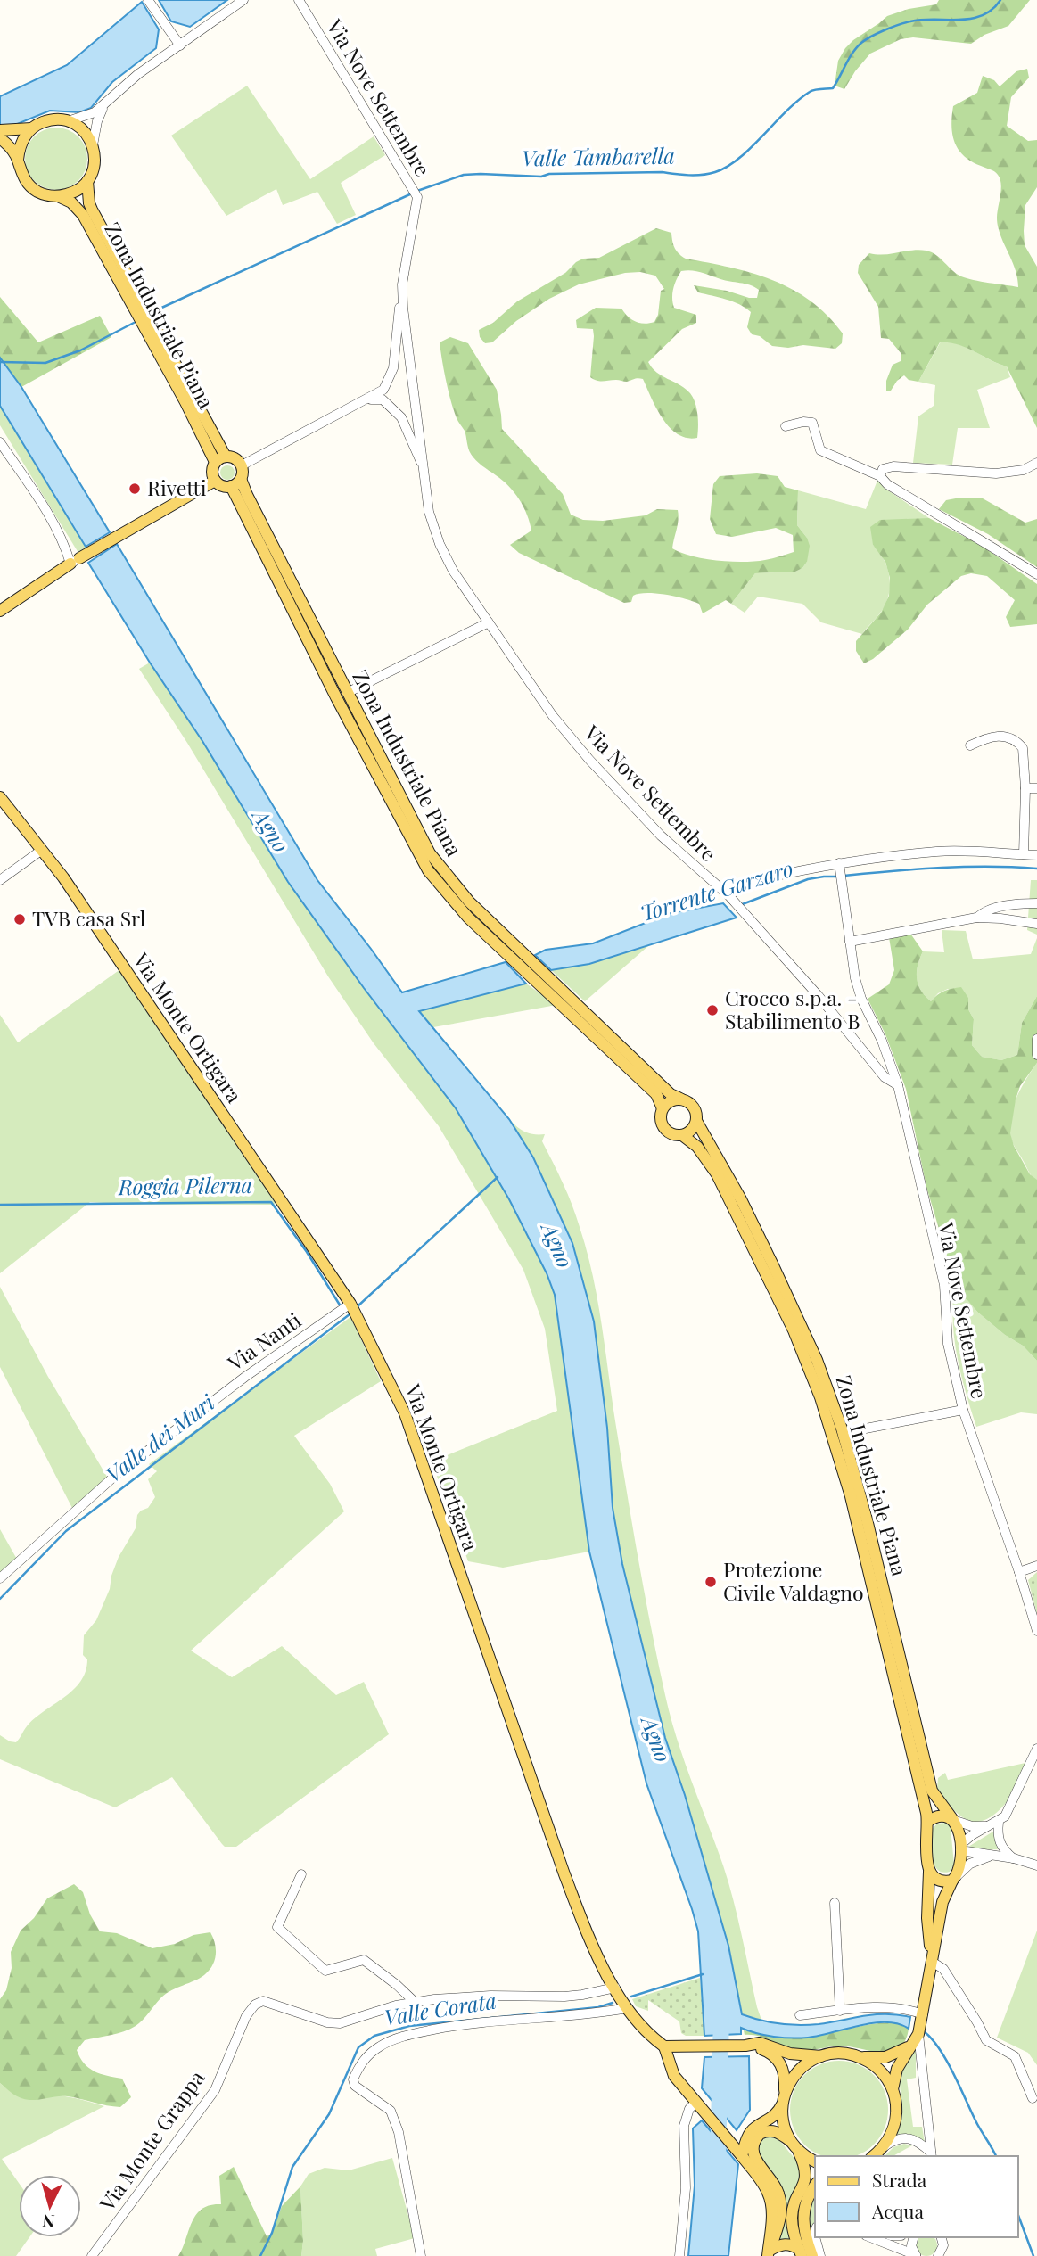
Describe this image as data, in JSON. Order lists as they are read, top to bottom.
{
  "streets": {
    "main road": ["Zona Industriale Piana", "Via Monte Ortigara"],
    "street": ["Via Nove Settembre", "Via Nanti", "Via Monte Grappa"]
  },
  "crossings": [
    ["Via Monte Ortigara", "Via Nanti"],
    ["Via Monte Ortigara", "Via Monte Grappa"]
  ],
  "water": [
    "Valle Tambarella",
    "Agno",
    "Torrente Garzaro",
    "Roggia Pilerna",
    "Valle dei Muri",
    "Valle Corata"
  ],
  "places": [
    "Rivetti",
    "TVB casa Srl",
    "Crocco s.p.a. - Stabilimento B",
    "Protezione Civile Valdagno"
  ],
  "legend": ["Strada", "Acqua"],
  "north": "bottom"
}
